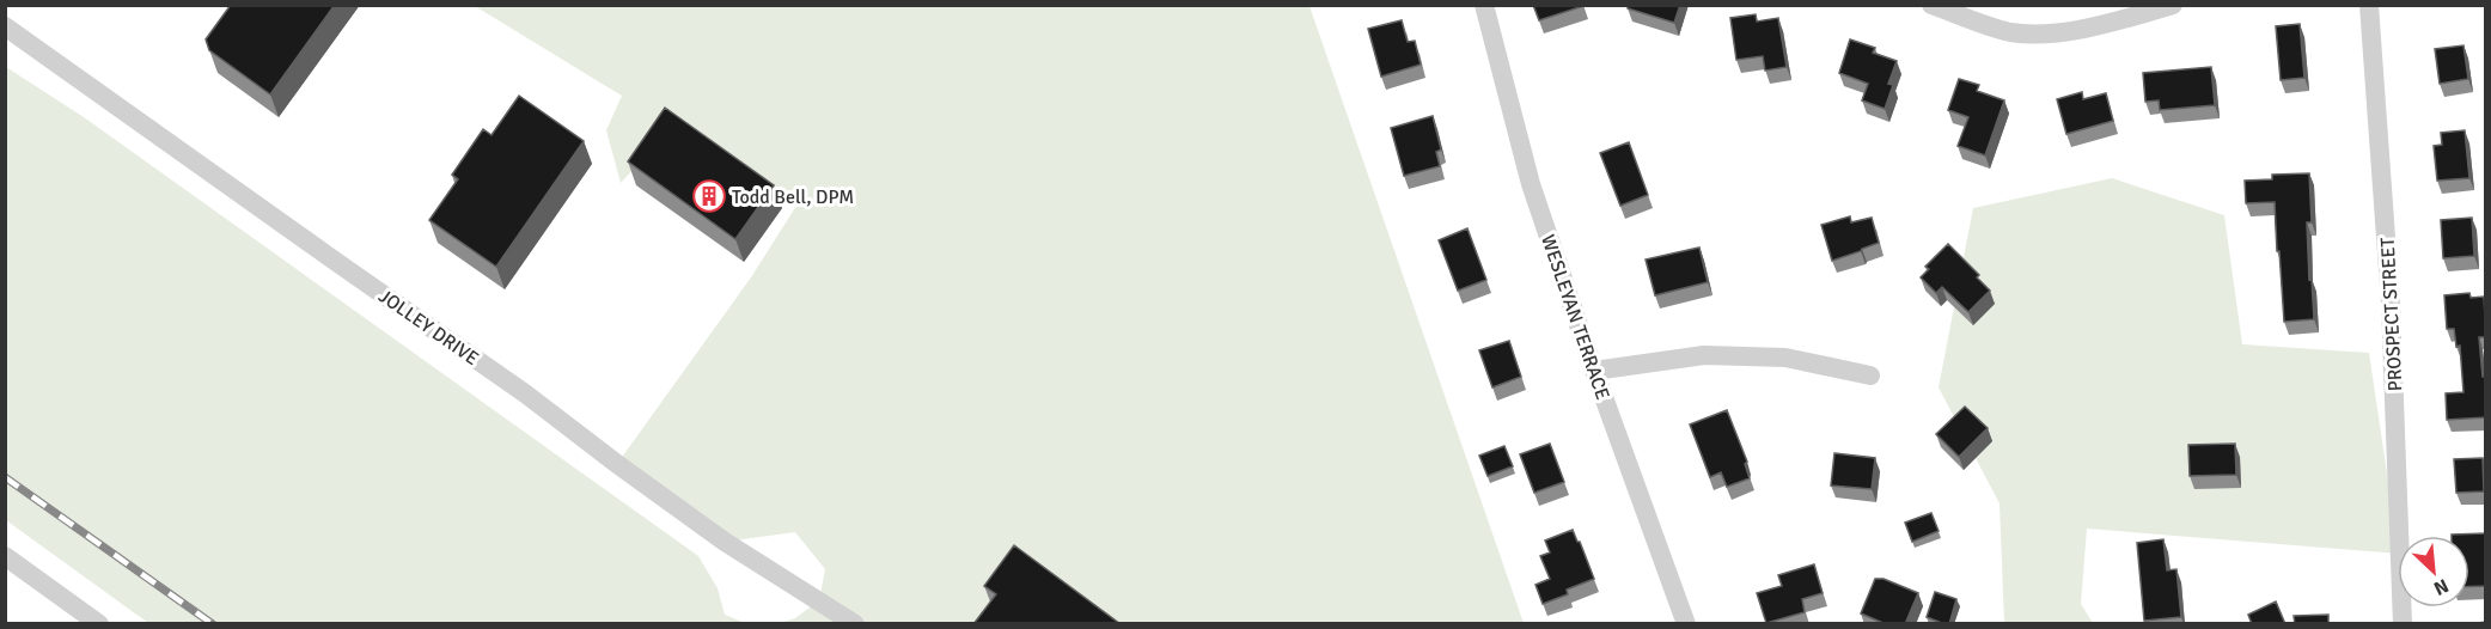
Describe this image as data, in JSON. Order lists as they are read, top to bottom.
{
  "streets": {
    "street": ["PROSPECT STREET", "WESLEYAN TERRACE", "JOLLEY DRIVE"]
  },
  "places": {
    "building": ["Todd Bell, DPM"]
  },
  "north": "bottom right"
}
